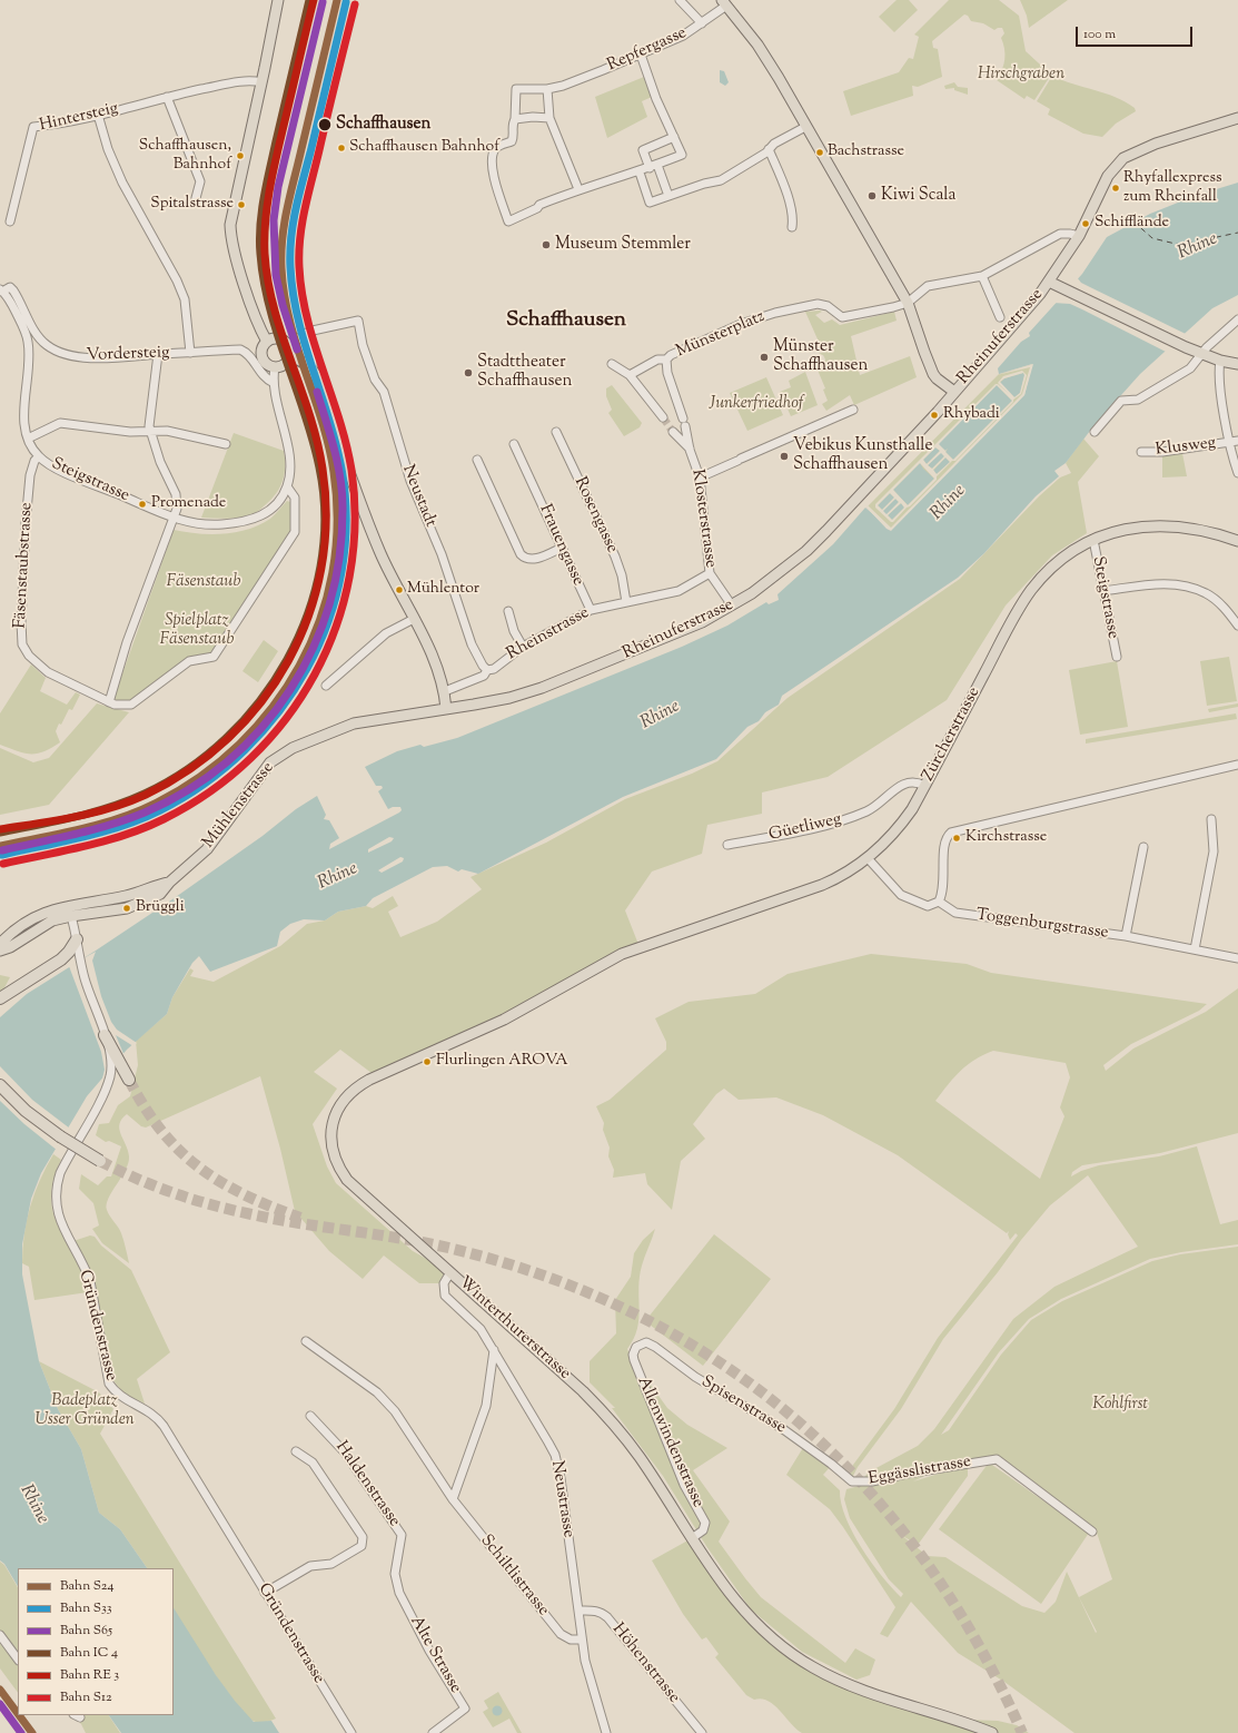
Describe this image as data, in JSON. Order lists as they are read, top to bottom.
{
  "streets": {
    "main road": [
      "Rheinuferstrasse",
      "Zürcherstrasse",
      "Mühlenstrasse",
      "Winterthurerstrasse"
    ],
    "street": [
      "Repfergasse",
      "Hintersteig",
      "Münsterplatz",
      "Vordersteig",
      "Klusweg",
      "Steigstrasse",
      "Neustadt",
      "Rosengasse",
      "Klosterstrasse",
      "Frauengasse",
      "Fäsenstaubstrasse",
      "Rheinstrasse",
      "Güetliweg",
      "Toggenburgstrasse",
      "Gründenstrasse",
      "Spisenstrasse",
      "Allenwindenstrasse",
      "Eggässlistrasse",
      "Haldenstrasse",
      "Neustrasse",
      "Schiltlistrasse",
      "Alte Strasse",
      "Höhenstrasse"
    ]
  },
  "crossings": [
    ["Münsterplatz", "Klosterstrasse"],
    ["Rheinuferstrasse", "Klosterstrasse"],
    ["Rheinuferstrasse", "Mühlenstrasse"],
    ["Vordersteig", "Steigstrasse"],
    ["Steigstrasse", "Fäsenstaubstrasse"],
    ["Steigstrasse", "Zürcherstrasse"],
    ["Neustadt", "Rheinstrasse"],
    ["Rosengasse", "Rheinstrasse"],
    ["Klosterstrasse", "Rheinstrasse"],
    ["Frauengasse", "Rheinstrasse"],
    ["Zürcherstrasse", "Güetliweg"],
    ["Zürcherstrasse", "Winterthurerstrasse"],
    ["Mühlenstrasse", "Gründenstrasse"],
    ["Winterthurerstrasse", "Allenwindenstrasse"],
    ["Winterthurerstrasse", "Neustrasse"],
    ["Spisenstrasse", "Allenwindenstrasse"],
    ["Spisenstrasse", "Eggässlistrasse"],
    ["Haldenstrasse", "Alte Strasse"],
    ["Neustrasse", "Schiltlistrasse"],
    ["Neustrasse", "Höhenstrasse"]
  ],
  "districts": ["Schaffhausen"],
  "water": ["Rhine"],
  "parks": [
    "Hirschgraben",
    "Junkerfriedhof",
    "Fäsenstaub",
    "Spielplatz Fäsenstaub",
    "Badeplatz Usser Gründen",
    "Kohlfirst"
  ],
  "places": [
    "Schaffhausen",
    "Schaffhausen Bahnhof",
    "Bachstrasse",
    "Schaffhausen, Bahnhof",
    "Rhyfallexpress zum Rheinfall",
    "Kiwi Scala",
    "Spitalstrasse",
    "Schifflände",
    "Museum Stemmler",
    "Münster Schaffhausen",
    "Stadttheater Schaffhausen",
    "Rhybadi",
    "Vebikus Kunsthalle Schaffhausen",
    "Promenade",
    "Mühlentor",
    "Kirchstrasse",
    "Brüggli",
    "Flurlingen AROVA"
  ],
  "lines": [
    "rail line S24",
    "rail line S33",
    "rail line S65",
    "rail line S12"
  ],
  "legend": [
    "Bahn S24",
    "Bahn S33",
    "Bahn S65",
    "Bahn IC 4",
    "Bahn RE 3",
    "Bahn S12"
  ],
  "scale_bar": "100 m"
}
